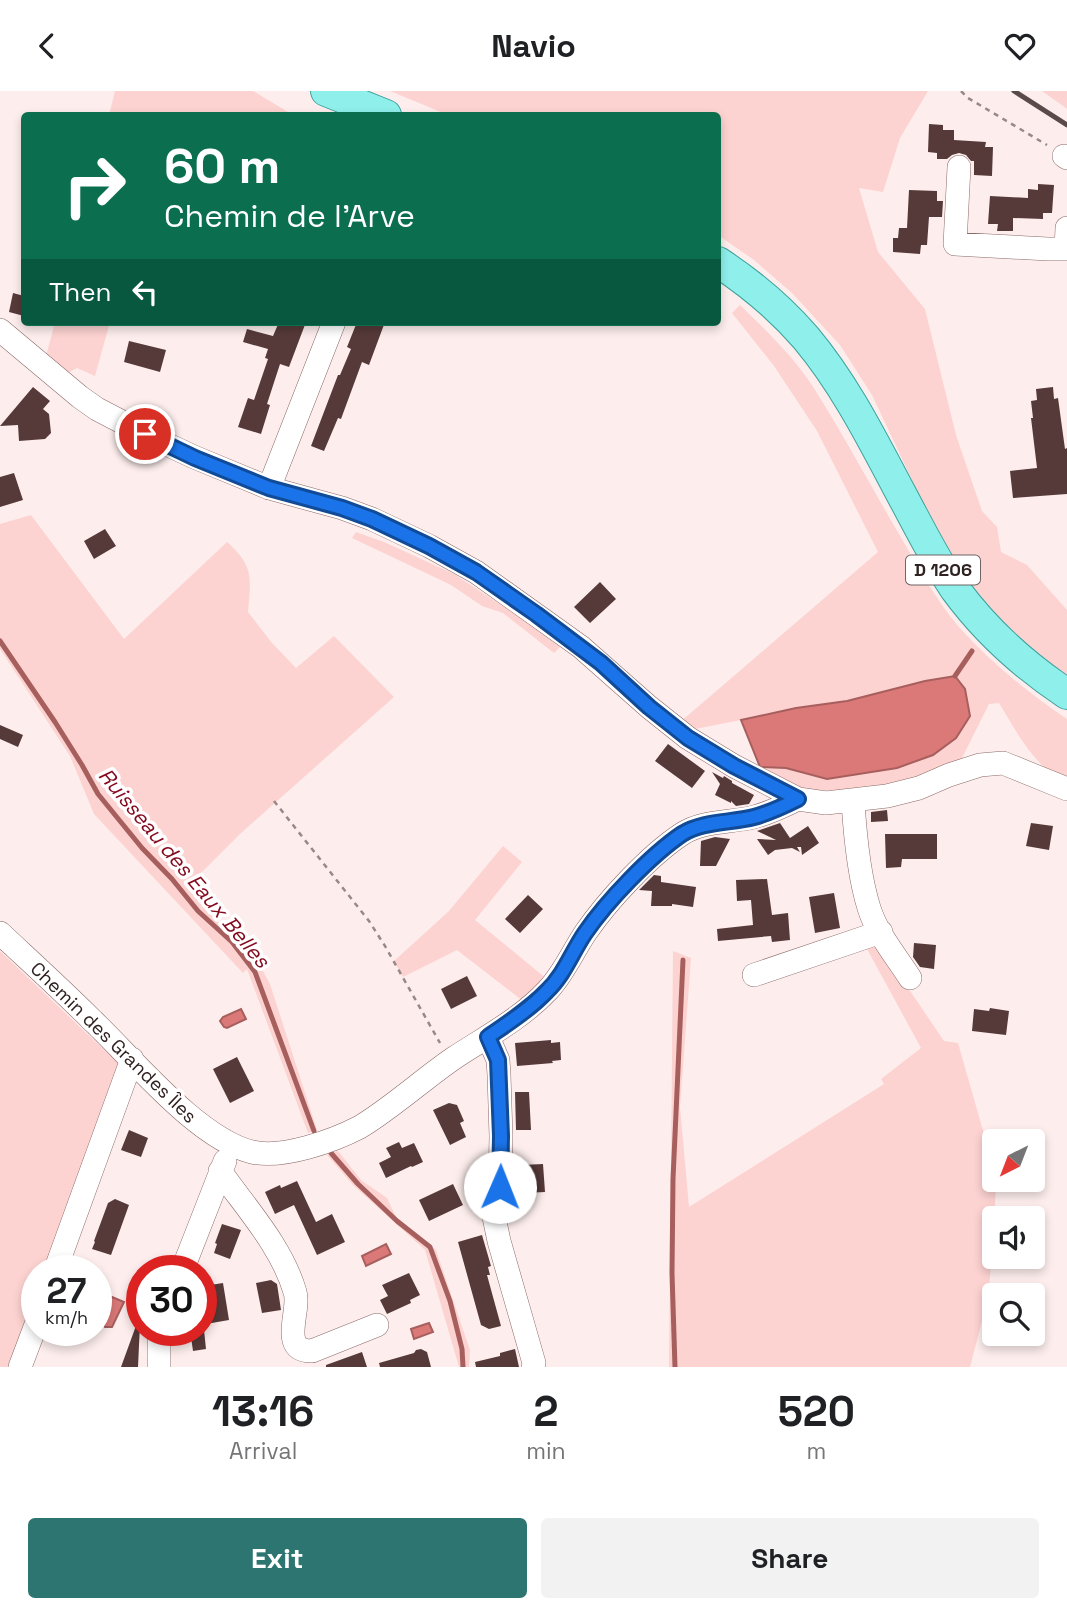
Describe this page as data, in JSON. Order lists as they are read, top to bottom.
{
  "streets": {
    "main road": ["D 1206"],
    "street": ["Chemin des Grandes Îles"]
  },
  "water": ["Ruisseau des Eaux Belles"],
  "north": "bottom left",
  "page": {
    "header": "Navio",
    "turn": ["60 m", "Chemin de l'Arve"],
    "then": "Then",
    "speed": "27 km/h",
    "limit": "30",
    "eta": [
      "13:16",
      "Arrival",
      "2",
      "min",
      "520",
      "m"
    ],
    "buttons": ["Exit", "Share"]
  }
}
